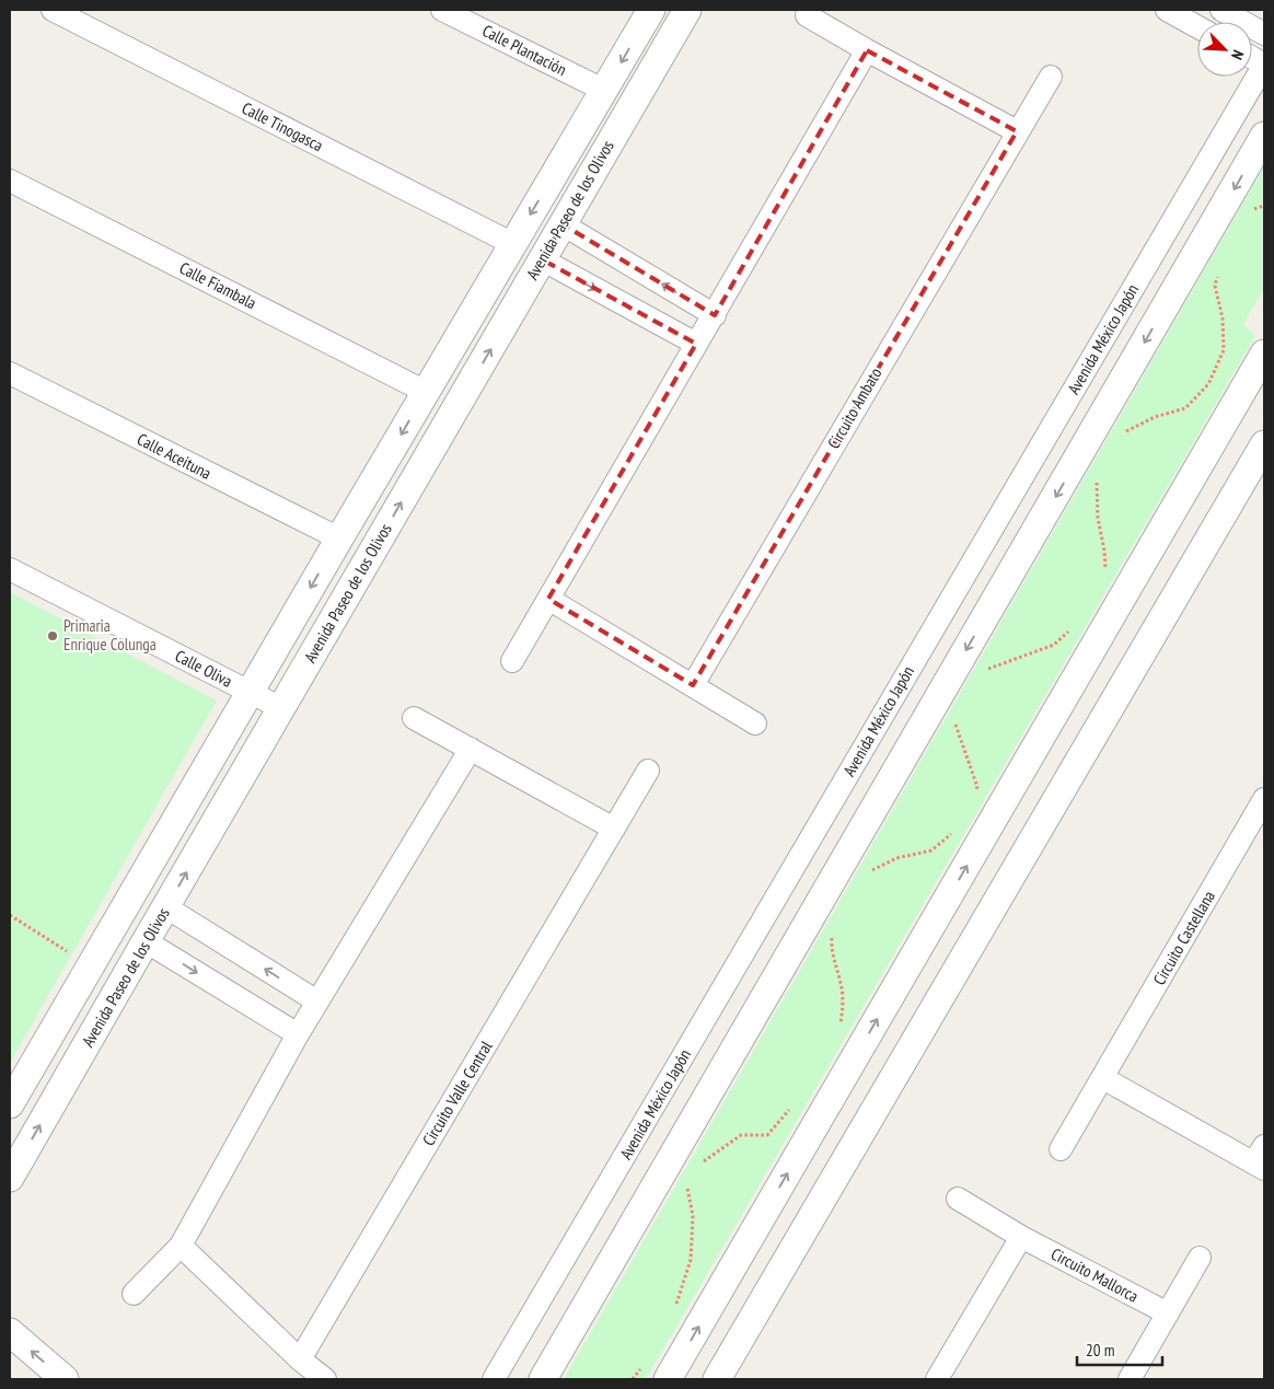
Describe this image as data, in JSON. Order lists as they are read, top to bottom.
{
  "streets": {
    "street": [
      "Calle Plantación",
      "Calle Tinogasca",
      "Avenida Paseo de los Olivos",
      "Calle Fiambala",
      "Avenida México Japón",
      "Circuito Ambato",
      "Calle Aceituna",
      "Calle Oliva",
      "Circuito Castellana",
      "Circuito Valle Central",
      "Circuito Mallorca"
    ]
  },
  "crossings": [
    ["Calle Plantación", "Avenida Paseo de los Olivos"],
    ["Calle Tinogasca", "Avenida Paseo de los Olivos"],
    ["Avenida Paseo de los Olivos", "Calle Fiambala"],
    ["Avenida Paseo de los Olivos", "Calle Aceituna"],
    ["Avenida Paseo de los Olivos", "Calle Oliva"]
  ],
  "places": ["Primaria Enrique Colunga"],
  "scale_bar": "20 m",
  "north": "bottom right"
}
